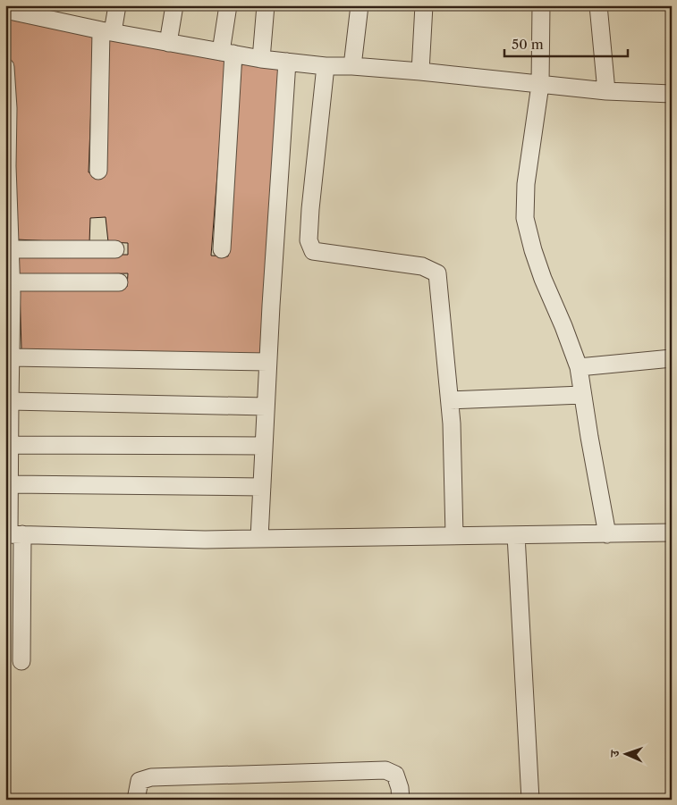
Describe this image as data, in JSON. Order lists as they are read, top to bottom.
{
  "scale_bar": "50 m",
  "north": "left"
}
